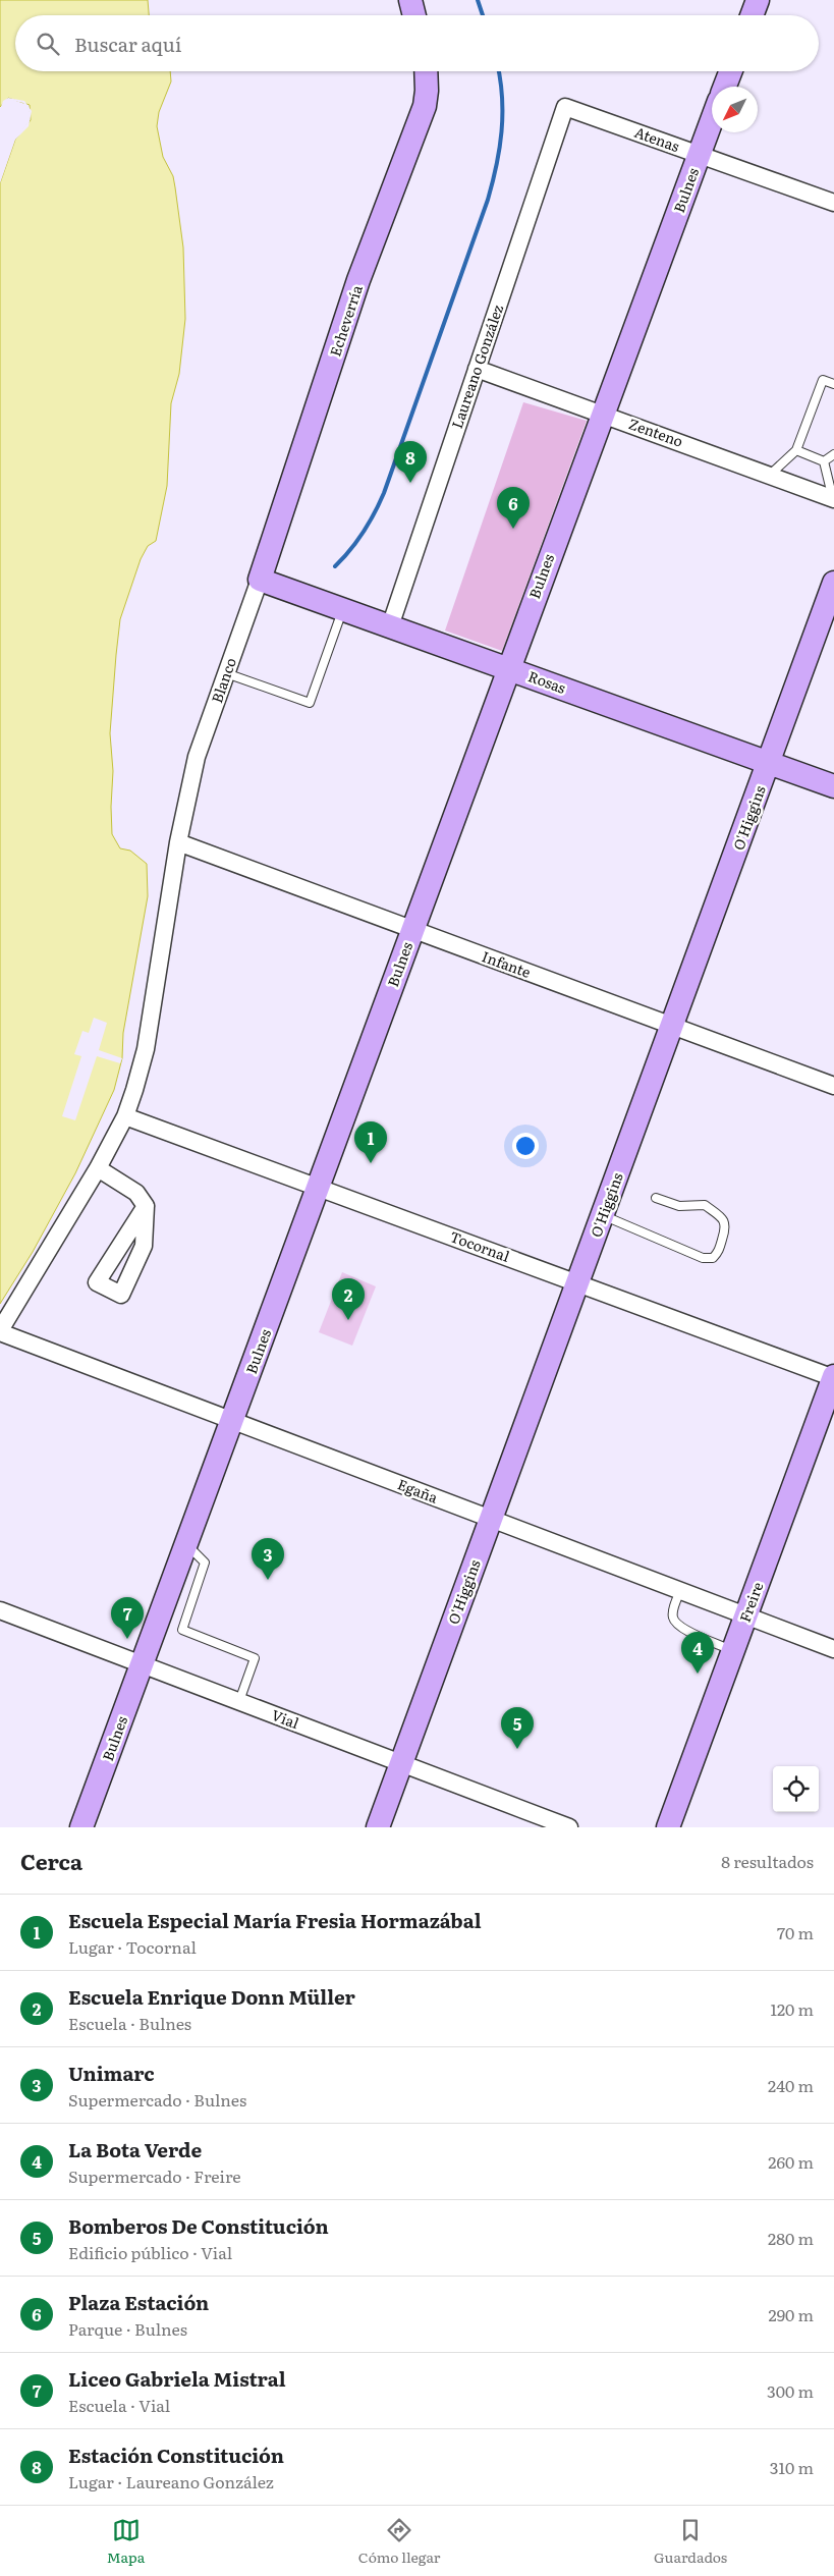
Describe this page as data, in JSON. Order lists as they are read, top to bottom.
{
  "streets": {
    "main road": [
      "Bulnes",
      "Echeverría",
      "Rosas",
      "O'Higgins",
      "Freire"
    ],
    "street": [
      "Atenas",
      "Laureano González",
      "Zenteno",
      "Blanco",
      "Infante",
      "Tocornal",
      "Egaña",
      "Vial"
    ]
  },
  "crossings": [
    ["Atenas", "Bulnes"],
    ["Atenas", "Laureano González"],
    ["Bulnes", "Zenteno"],
    ["Bulnes", "Rosas"],
    ["Bulnes", "Infante"],
    ["Bulnes", "Tocornal"],
    ["Bulnes", "Egaña"],
    ["Bulnes", "Vial"],
    ["Echeverría", "Blanco"],
    ["Echeverría", "Rosas"],
    ["Laureano González", "Zenteno"],
    ["Laureano González", "Rosas"],
    ["Blanco", "Rosas"],
    ["Blanco", "Infante"],
    ["Blanco", "Tocornal"],
    ["Blanco", "Egaña"],
    ["Rosas", "O'Higgins"],
    ["O'Higgins", "Infante"],
    ["O'Higgins", "Tocornal"],
    ["O'Higgins", "Egaña"],
    ["O'Higgins", "Vial"],
    ["Tocornal", "Freire"],
    ["Egaña", "Freire"]
  ],
  "north": "bottom left",
  "page": {
    "search": "Buscar aquí",
    "pins": [
      "8",
      "6",
      "1",
      "2",
      "3",
      "7",
      "4",
      "5"
    ],
    "heading": ["Cerca", "8 resultados"],
    "list": [
      {
        "mark": "1",
        "name": "Escuela Especial María Fresia Hormazábal",
        "note": "Lugar · Tocornal",
        "value": "70 m"
      },
      {
        "mark": "2",
        "name": "Escuela Enrique Donn Müller",
        "note": "Escuela · Bulnes",
        "value": "120 m"
      },
      {
        "mark": "3",
        "name": "Unimarc",
        "note": "Supermercado · Bulnes",
        "value": "240 m"
      },
      {
        "mark": "4",
        "name": "La Bota Verde",
        "note": "Supermercado · Freire",
        "value": "260 m"
      },
      {
        "mark": "5",
        "name": "Bomberos De Constitución",
        "note": "Edificio público · Vial",
        "value": "280 m"
      },
      {
        "mark": "6",
        "name": "Plaza Estación",
        "note": "Parque · Bulnes",
        "value": "290 m"
      },
      {
        "mark": "7",
        "name": "Liceo Gabriela Mistral",
        "note": "Escuela · Vial",
        "value": "300 m"
      },
      {
        "mark": "8",
        "name": "Estación Constitución",
        "note": "Lugar · Laureano González",
        "value": "310 m"
      }
    ],
    "nav": ["Mapa", "Cómo llegar", "Guardados"]
  }
}
